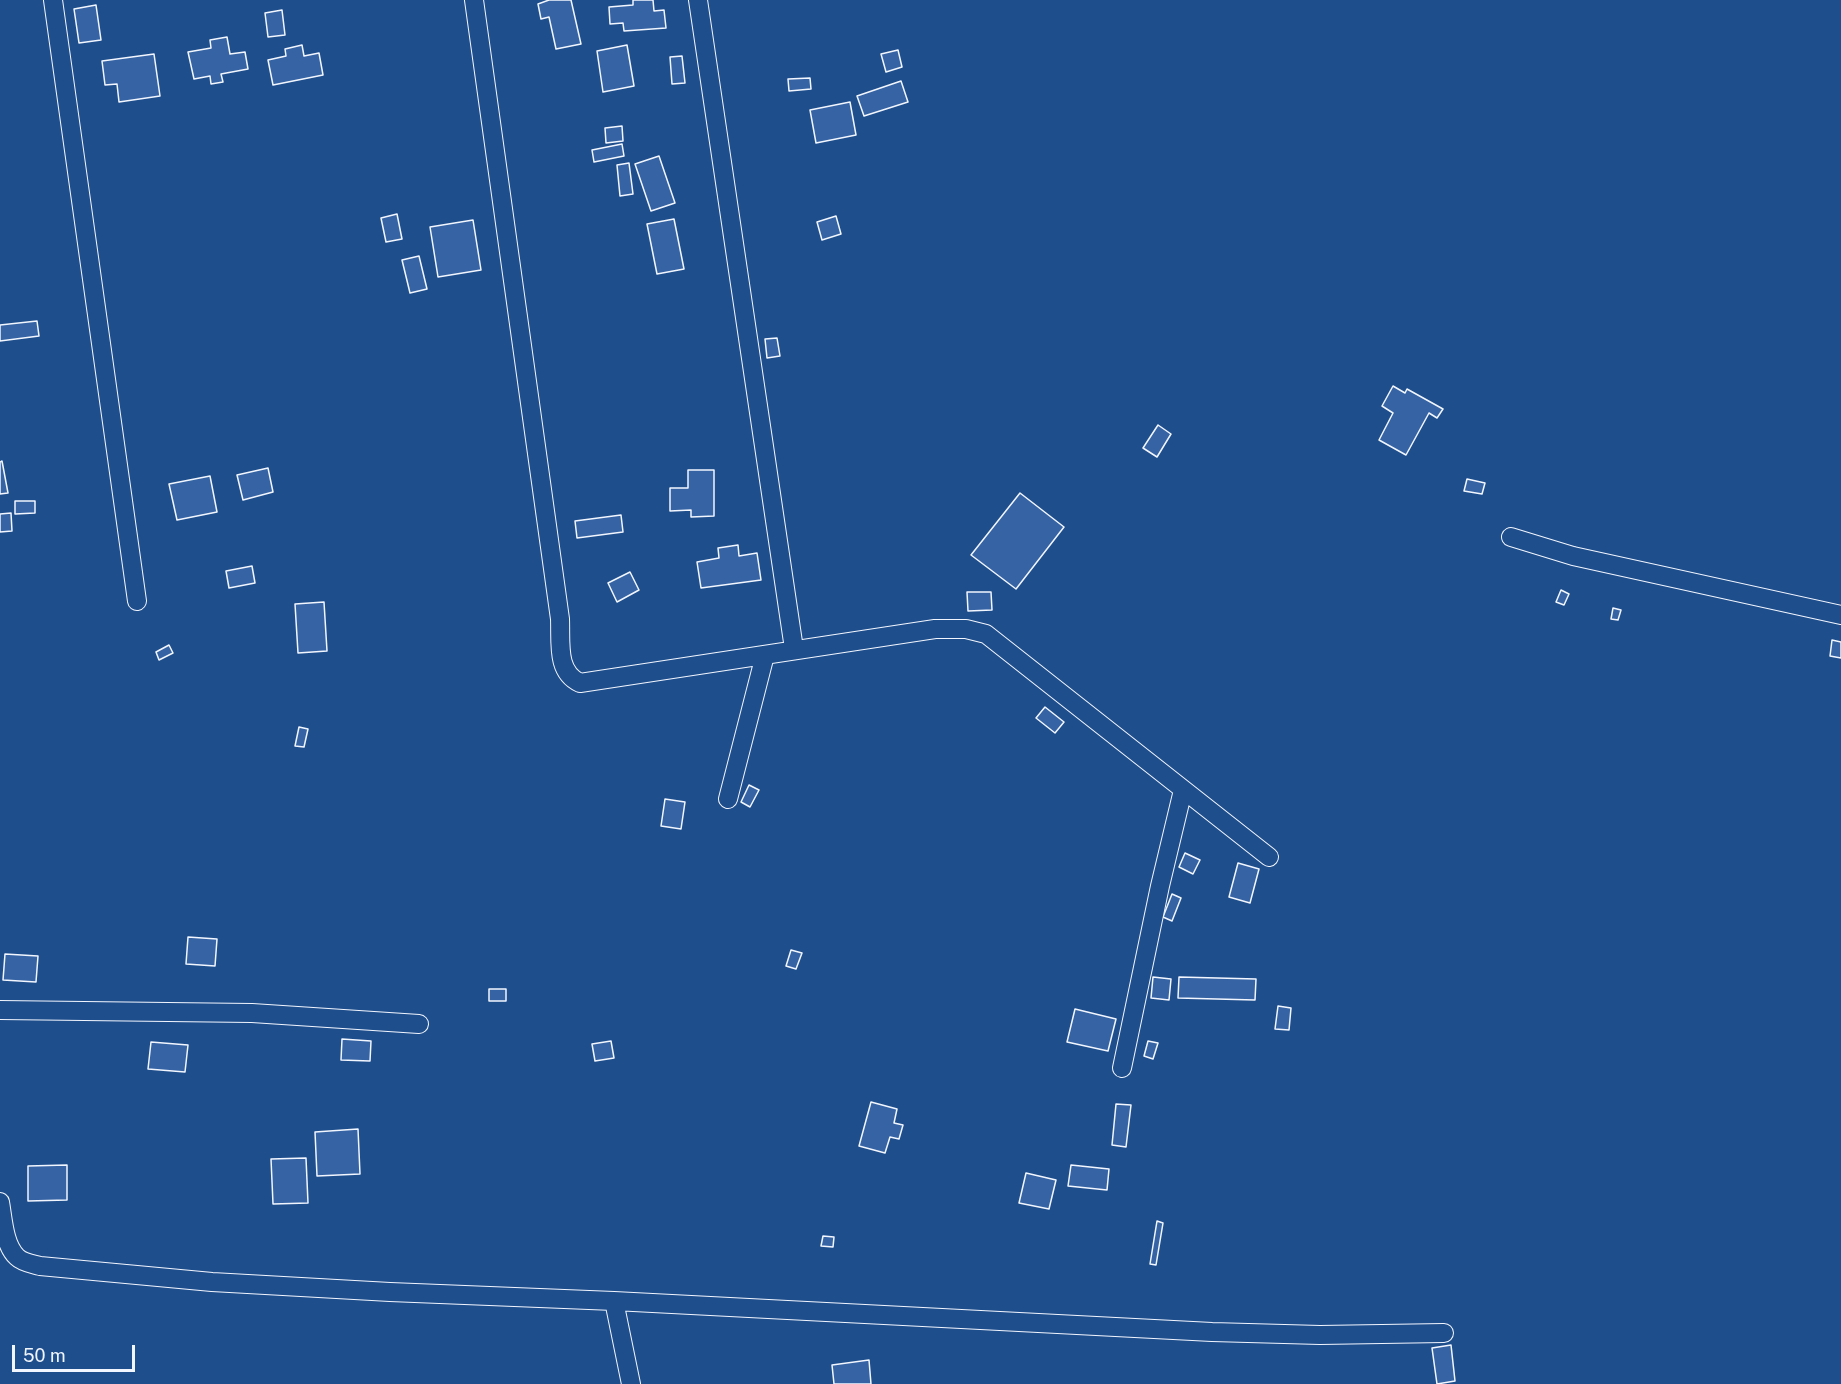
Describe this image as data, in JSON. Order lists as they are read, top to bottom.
{
  "scale_bar": "50 m"
}
